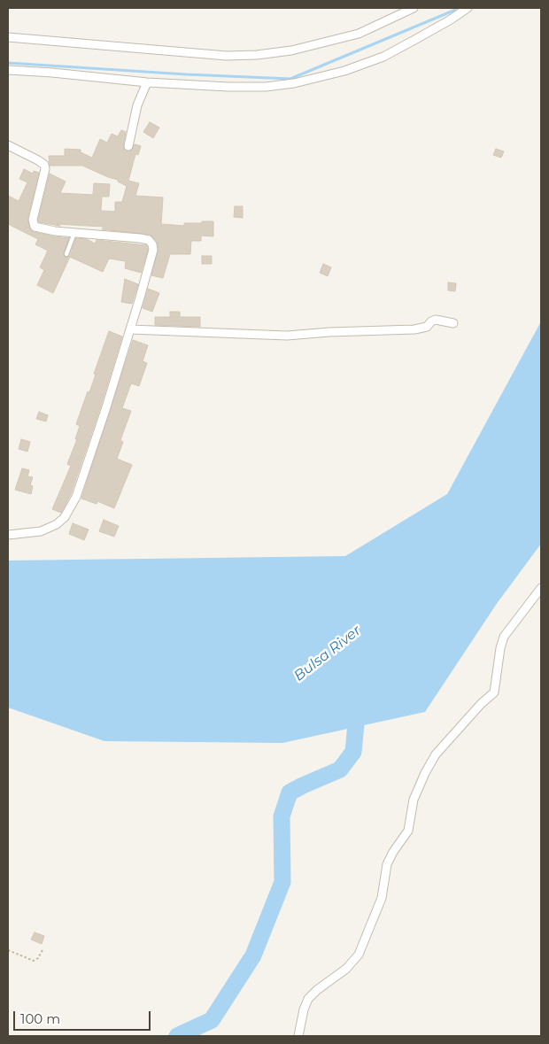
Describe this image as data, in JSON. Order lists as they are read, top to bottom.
{
  "water": ["Bulsa River"],
  "scale_bar": "100 m"
}
